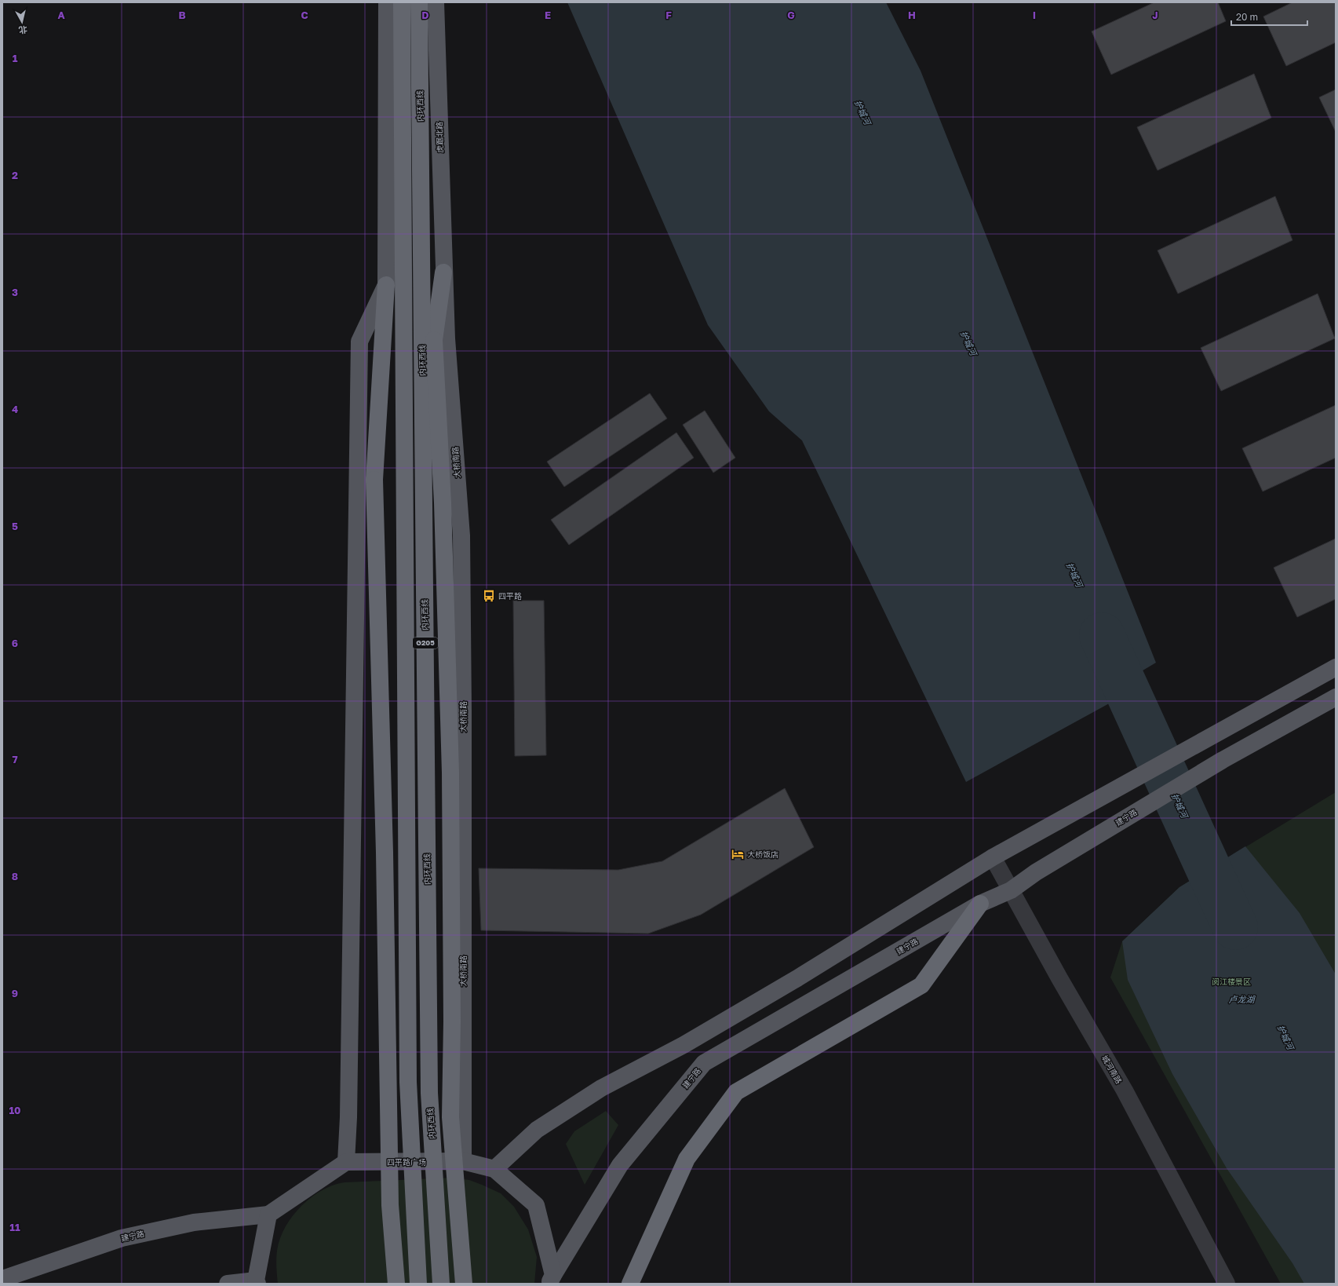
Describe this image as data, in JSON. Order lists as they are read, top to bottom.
{
  "streets": {
    "highway": ["内环西线", "G205"],
    "main road": [
      "虎踞北路",
      "大桥南路",
      "建宁路",
      "四平路广场"
    ],
    "street": ["城河南路"]
  },
  "crossings": [
    ["虎踞北路", "大桥南路"],
    ["大桥南路", "四平路广场"],
    ["建宁路", "城河南路"],
    ["建宁路", "四平路广场"]
  ],
  "water": ["护城河", "卢龙湖"],
  "parks": ["阅江楼景区"],
  "places": {
    "bus stop": ["四平路"],
    "hotel": ["大桥饭店"]
  },
  "scale_bar": "20 m",
  "north": "bottom",
  "grid": {
    "columns": [
      "A",
      "B",
      "C",
      "D",
      "E",
      "F",
      "G",
      "H",
      "I",
      "J"
    ],
    "rows": [
      "1",
      "2",
      "3",
      "4",
      "5",
      "6",
      "7",
      "8",
      "9",
      "10",
      "11"
    ]
  }
}
